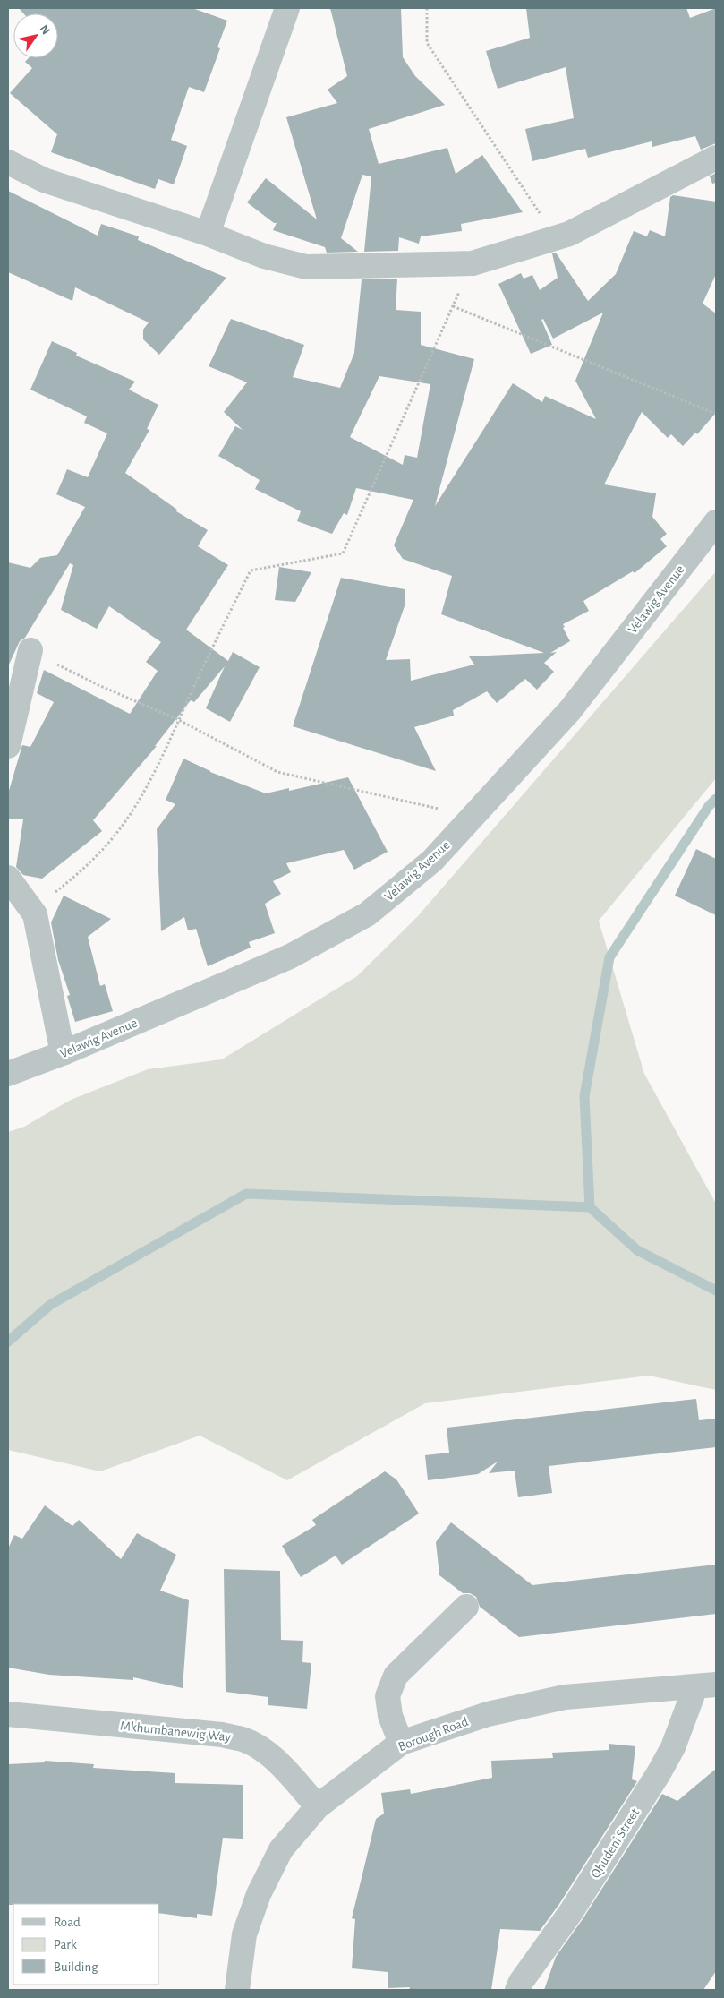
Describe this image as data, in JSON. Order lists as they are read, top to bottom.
{
  "streets": {
    "street": [
      "Velawig Avenue",
      "Mkhumbanewig Way",
      "Borough Road",
      "Qhudeni Street"
    ]
  },
  "crossings": [
    ["Mkhumbanewig Way", "Borough Road"],
    ["Borough Road", "Qhudeni Street"]
  ],
  "legend": ["Road", "Park", "Building"],
  "north": "top right"
}
